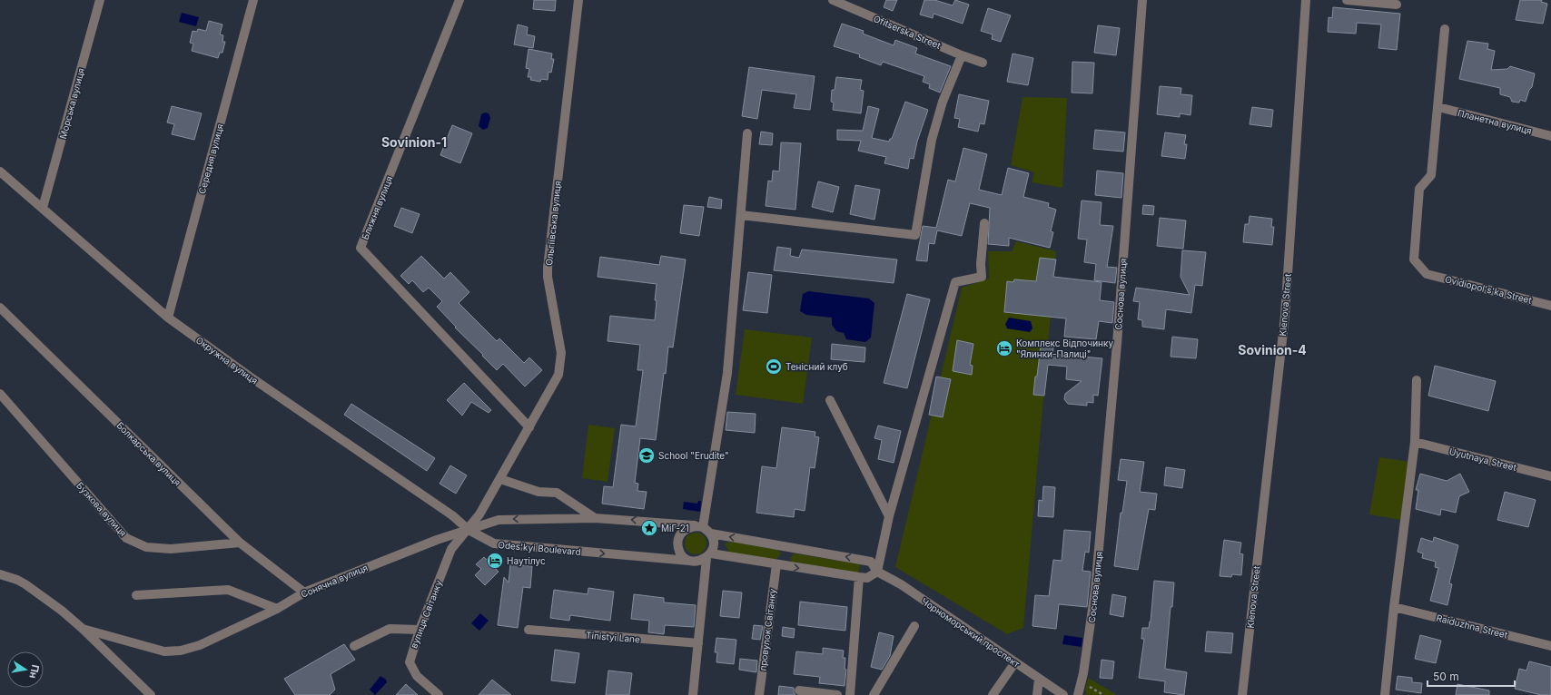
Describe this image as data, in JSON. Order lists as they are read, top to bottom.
{
  "streets": {
    "street": [
      "Ofitserska Street",
      "Морська вулиця",
      "Планетна вулиця",
      "Середня вулиця",
      "Ближня вулиця",
      "Ольгіївська вулиця",
      "Ovidiopol's'ka Street",
      "Соснова вулиця",
      "Klenova Street",
      "Окружна вулиця",
      "Болкарська вулиця",
      "Uyutnaya Street",
      "Бузкова вулиця",
      "Odes'kyi Boulevard",
      "Сонячна вулиця",
      "вулиця Світанку",
      "Raiduzhna Street",
      "провулок Світанку",
      "Чорноморський проспект",
      "Tinistyi Lane"
    ]
  },
  "crossings": [
    ["Морська вулиця", "Окружна вулиця"],
    ["Планетна вулиця", "Ovidiopol's'ka Street"],
    ["Середня вулиця", "Окружна вулиця"],
    ["Ближня вулиця", "Ольгіївська вулиця"],
    ["Ольгіївська вулиця", "Окружна вулиця"],
    ["Ольгіївська вулиця", "Odes'kyi Boulevard"],
    ["Ольгіївська вулиця", "Сонячна вулиця"],
    ["Ольгіївська вулиця", "вулиця Світанку"],
    ["Окружна вулиця", "Odes'kyi Boulevard"],
    ["Окружна вулиця", "Сонячна вулиця"],
    ["Окружна вулиця", "вулиця Світанку"],
    ["Болкарська вулиця", "Бузкова вулиця"],
    ["Болкарська вулиця", "Сонячна вулиця"],
    ["Odes'kyi Boulevard", "Сонячна вулиця"],
    ["Odes'kyi Boulevard", "вулиця Світанку"],
    ["Odes'kyi Boulevard", "провулок Світанку"],
    ["Odes'kyi Boulevard", "Чорноморський проспект"],
    ["Сонячна вулиця", "вулиця Світанку"]
  ],
  "districts": ["Sovinion-1", "Sovinion-4"],
  "places": {
    "hotel": ["Комплекс Відпочинку \"Ялинки-Палиці\"", "Наутілус"],
    "sports": ["Тенісний клуб"],
    "school or university": ["School \"Erudite\""],
    "place": ["МіГ-21"]
  },
  "scale_bar": "50 m",
  "north": "right"
}
